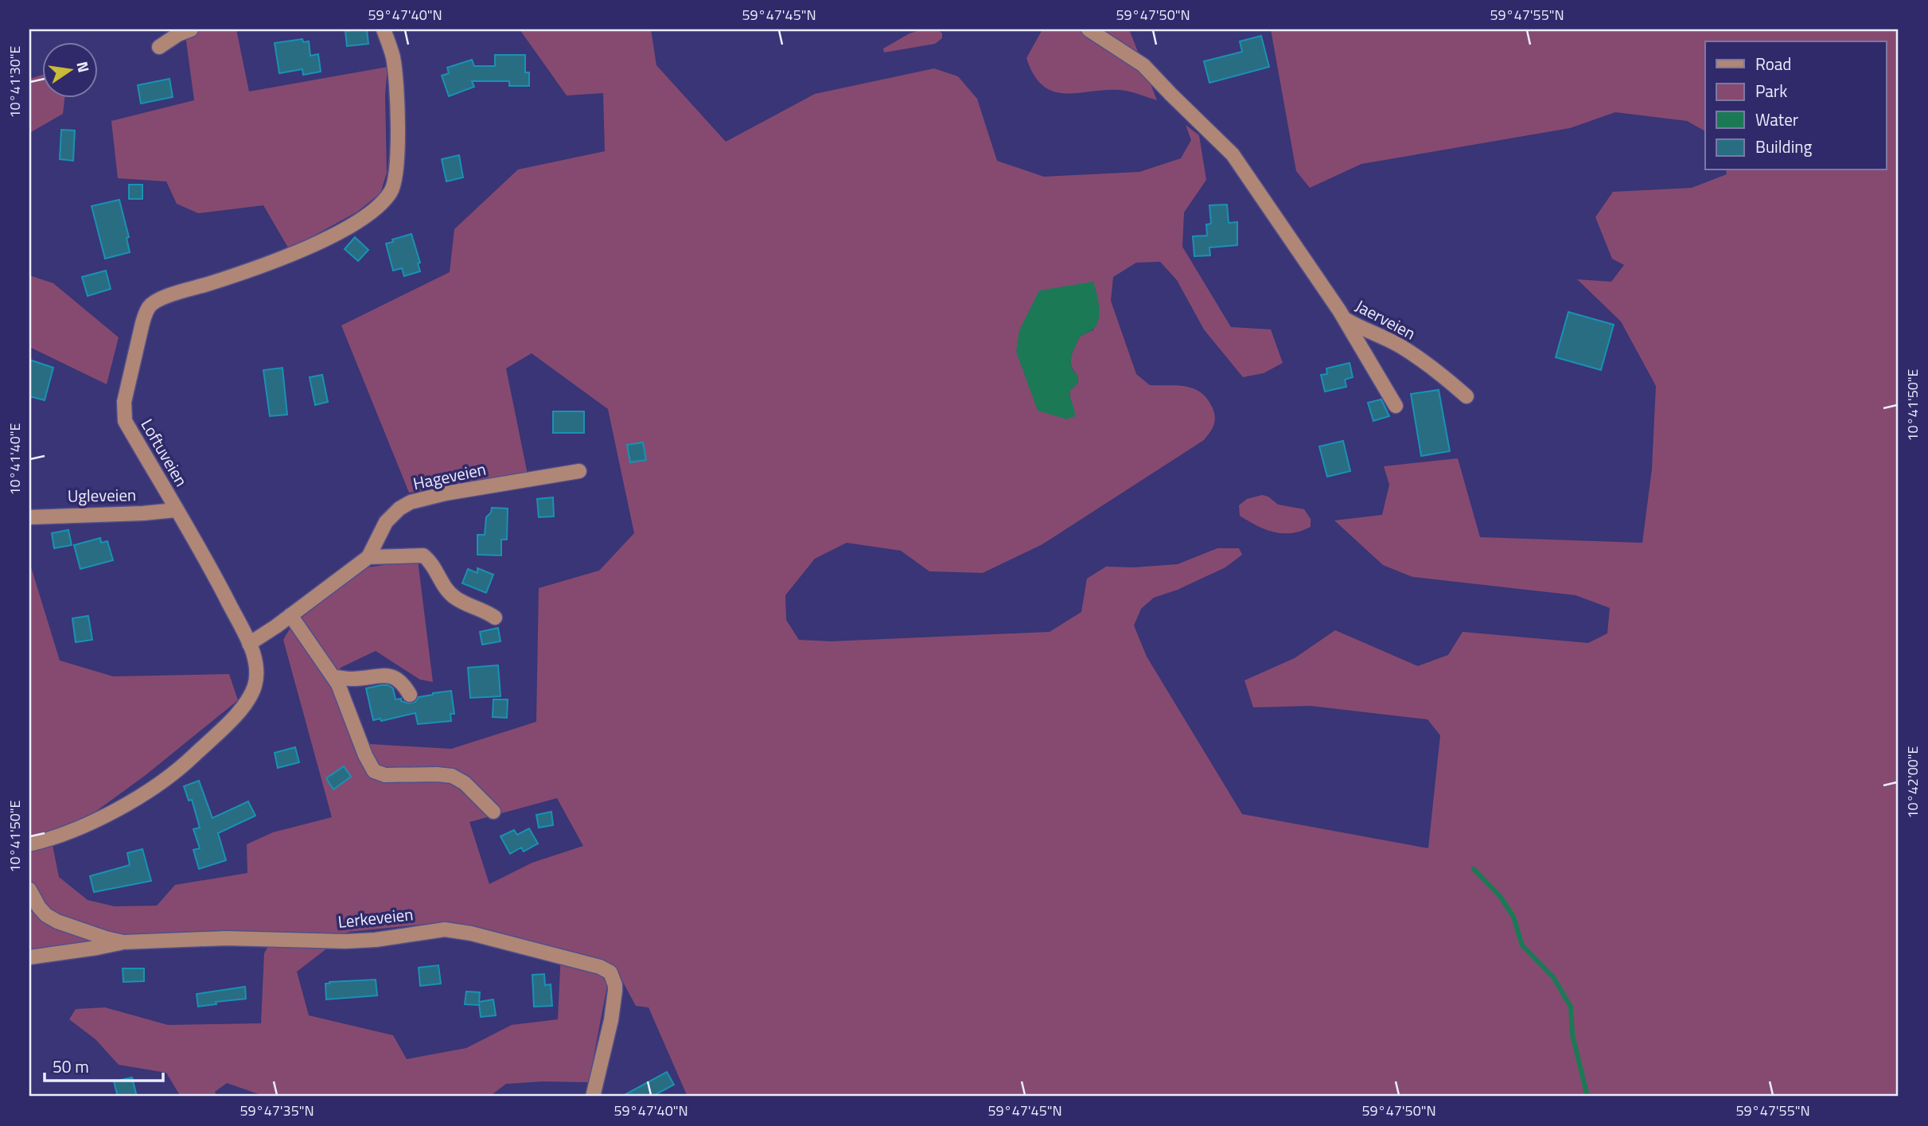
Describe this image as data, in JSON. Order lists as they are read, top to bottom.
{
  "streets": {
    "street": [
      "Jaerveien",
      "Loftuveien",
      "Hageveien",
      "Ugleveien",
      "Lerkeveien"
    ]
  },
  "crossings": [
    ["Loftuveien", "Hageveien"],
    ["Loftuveien", "Ugleveien"]
  ],
  "legend": [
    "Road",
    "Park",
    "Water",
    "Building"
  ],
  "scale_bar": "50 m",
  "north": "right",
  "coordinates": [
    "59°47'40\"N",
    "59°47'45\"N",
    "59°47'50\"N",
    "59°47'55\"N",
    "10°41'30\"E",
    "10°41'50\"E",
    "10°41'40\"E",
    "10°42'00\"E",
    "59°47'35\"N"
  ]
}
